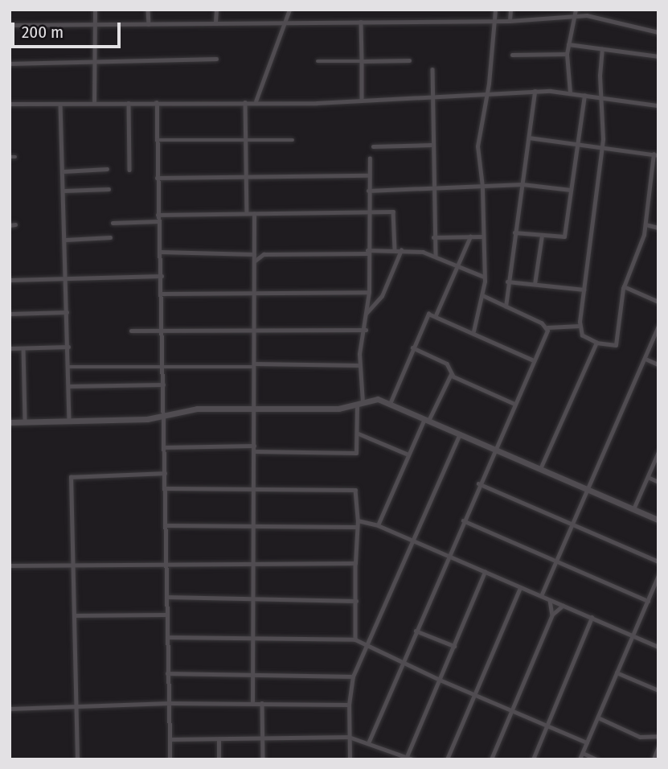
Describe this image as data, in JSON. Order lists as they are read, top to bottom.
{
  "scale_bar": "200 m"
}
